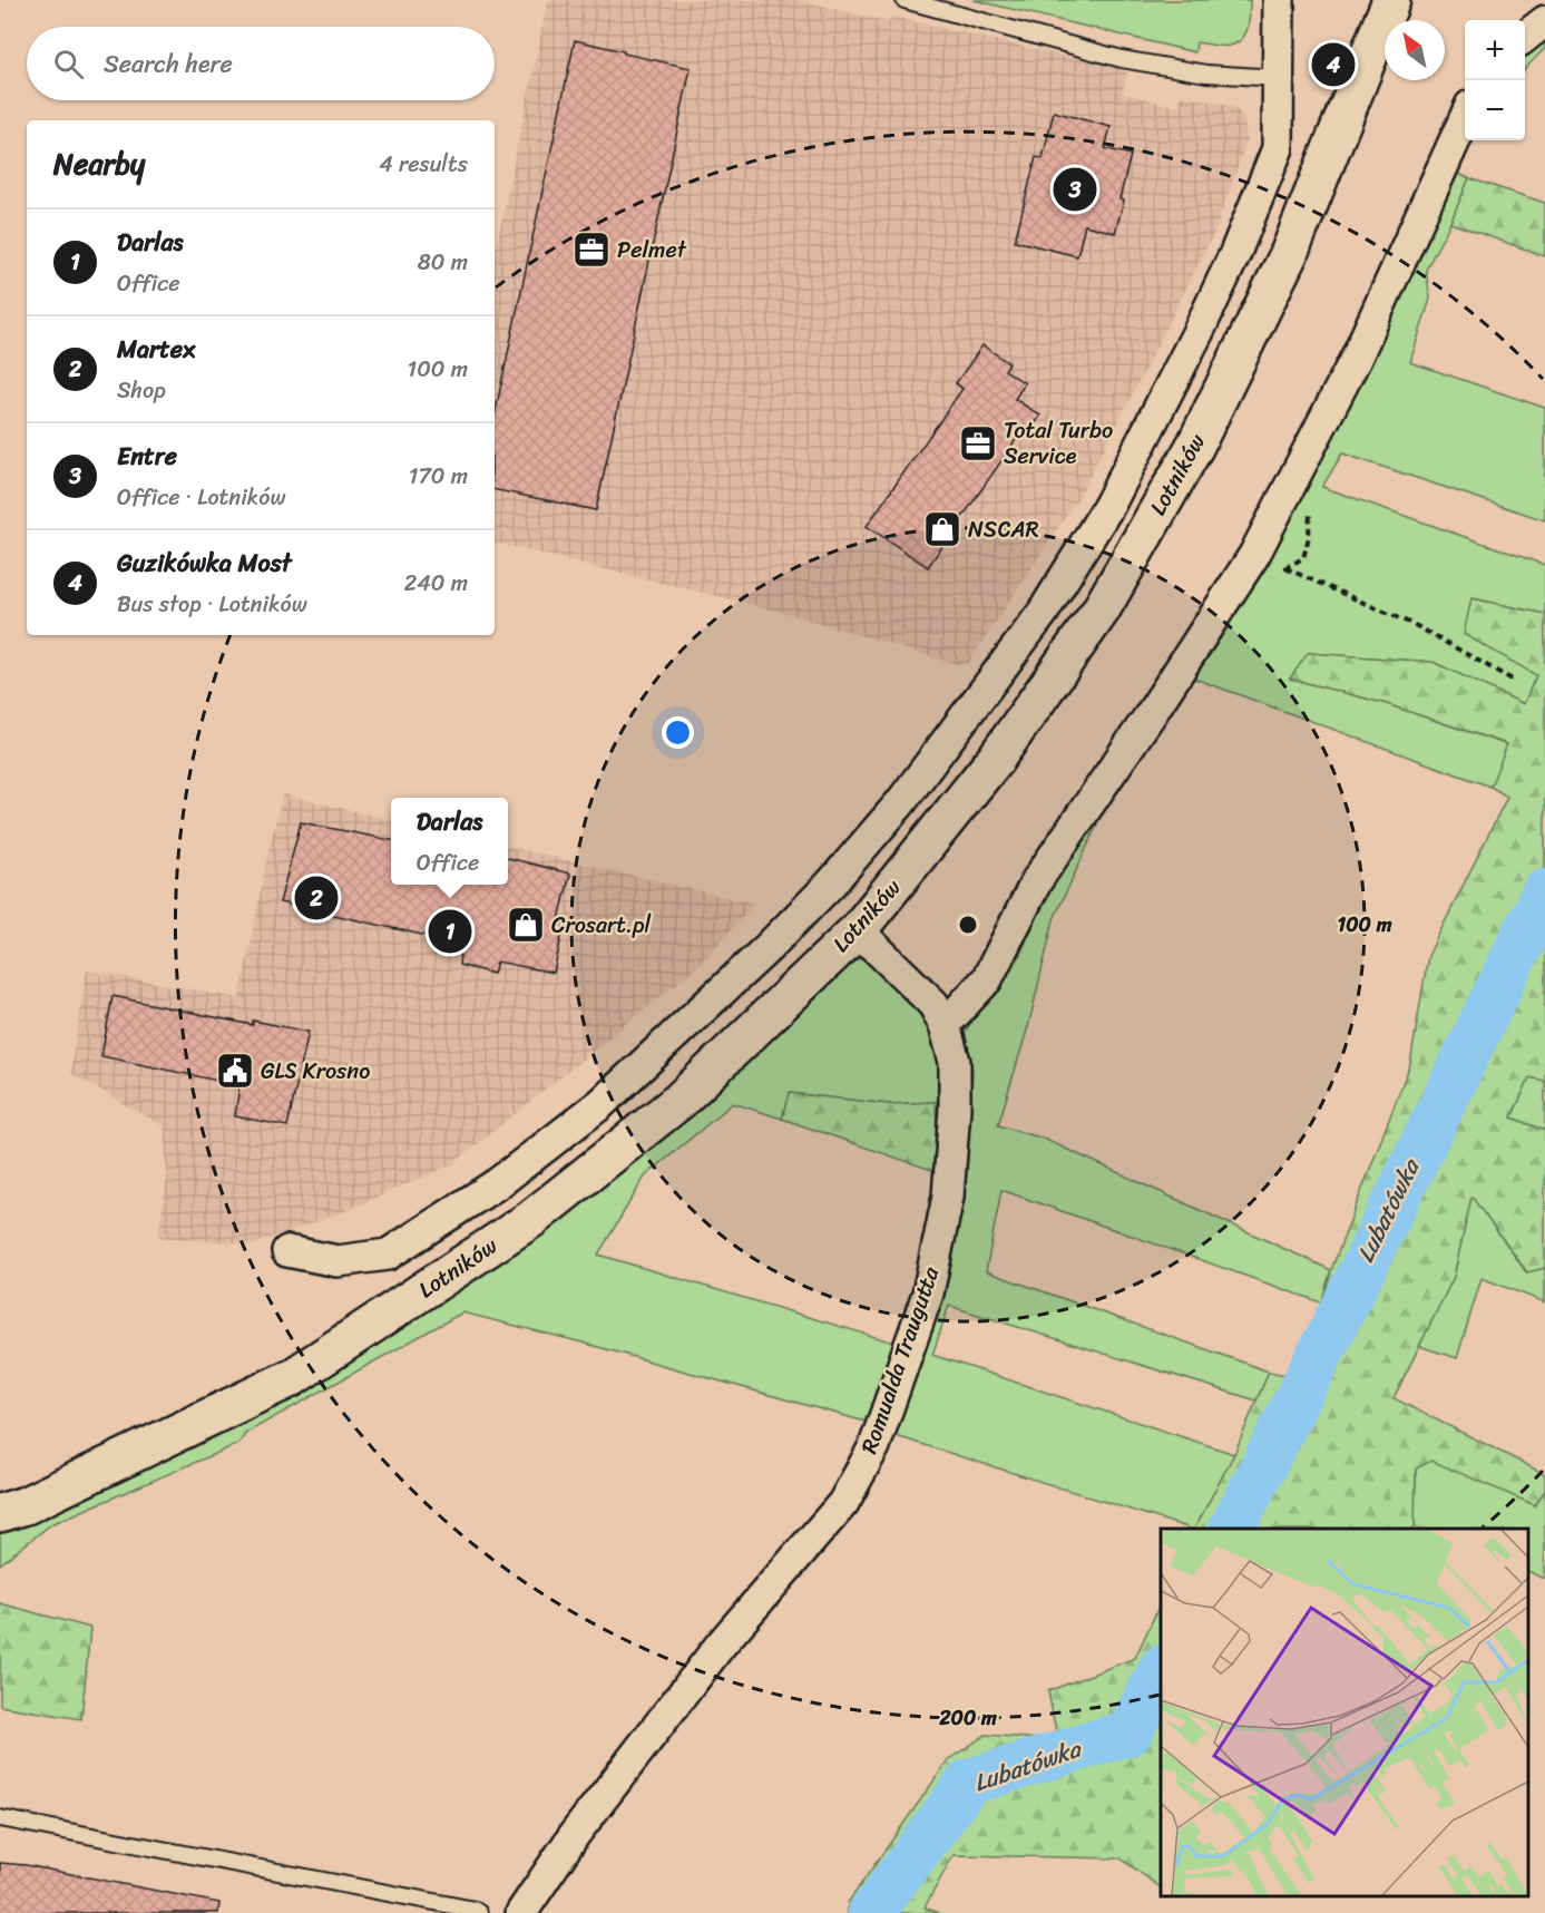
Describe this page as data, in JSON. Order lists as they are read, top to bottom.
{
  "streets": {
    "street": ["Lotników", "Romualda Traugutta"]
  },
  "crossings": [
    ["Lotników", "Romualda Traugutta"]
  ],
  "water": ["Lubatówka"],
  "places": {
    "office": ["Pelmet", "Total Turbo Service"],
    "shop": ["NSCAR", "Crosart.pl"],
    "public building": ["GLS Krosno"]
  },
  "north": "top left",
  "page": {
    "map_buttons": ["+", "−"],
    "search": "Search here",
    "pins": [
      "4",
      "3",
      "2",
      "1"
    ],
    "heading": ["Nearby", "4 results"],
    "list": [
      {
        "mark": "1",
        "name": "Darlas",
        "note": "Office",
        "value": "80 m"
      },
      {
        "mark": "2",
        "name": "Martex",
        "note": "Shop",
        "value": "100 m"
      },
      {
        "mark": "3",
        "name": "Entre",
        "note": "Office · Lotników",
        "value": "170 m"
      },
      {
        "mark": "4",
        "name": "Guzikówka Most",
        "note": "Bus stop · Lotników",
        "value": "240 m"
      }
    ],
    "popup": ["Darlas", "Office"]
  },
  "rings": ["100 m", "200 m"]
}
